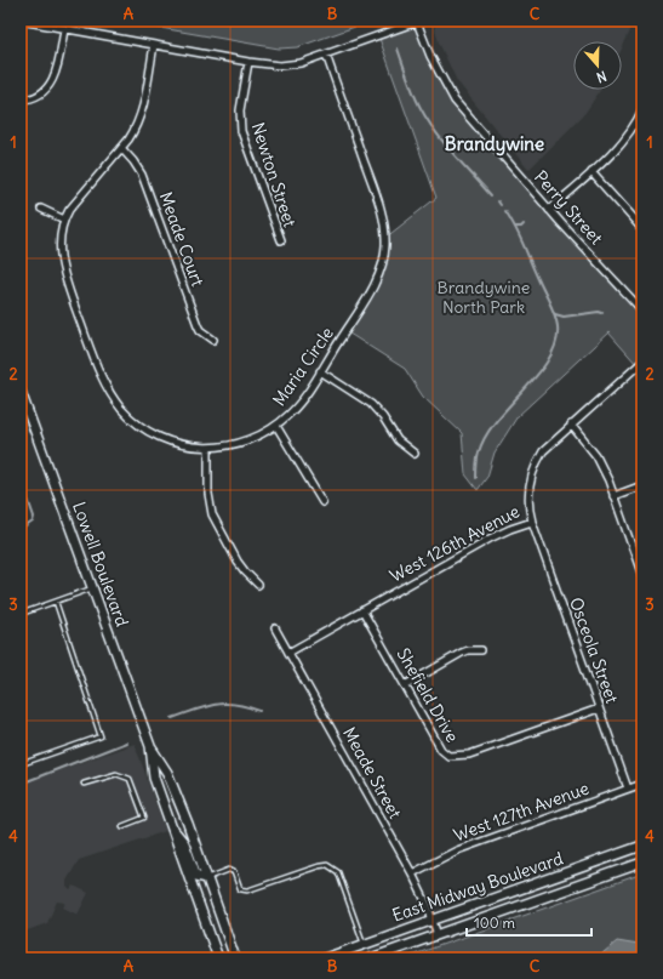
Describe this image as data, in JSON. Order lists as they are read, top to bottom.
{
  "streets": {
    "main road": ["Lowell Boulevard", "East Midway Boulevard"],
    "street": [
      "Newton Street",
      "Perry Street",
      "Meade Court",
      "Maria Circle",
      "West 126th Avenue",
      "Osceola Street",
      "Shefield Drive",
      "Meade Street",
      "West 127th Avenue"
    ]
  },
  "crossings": [
    ["Meade Court", "Maria Circle"],
    ["West 126th Avenue", "Osceola Street"],
    ["West 126th Avenue", "Shefield Drive"],
    ["West 126th Avenue", "Meade Street"],
    ["Osceola Street", "Shefield Drive"],
    ["Osceola Street", "West 127th Avenue"],
    ["Meade Street", "West 127th Avenue"],
    ["Meade Street", "East Midway Boulevard"]
  ],
  "districts": ["Brandywine"],
  "parks": ["Brandywine North Park"],
  "scale_bar": "100 m",
  "north": "bottom",
  "grid": {
    "columns": ["A", "B", "C"],
    "rows": [
      "1",
      "2",
      "3",
      "4"
    ]
  }
}
